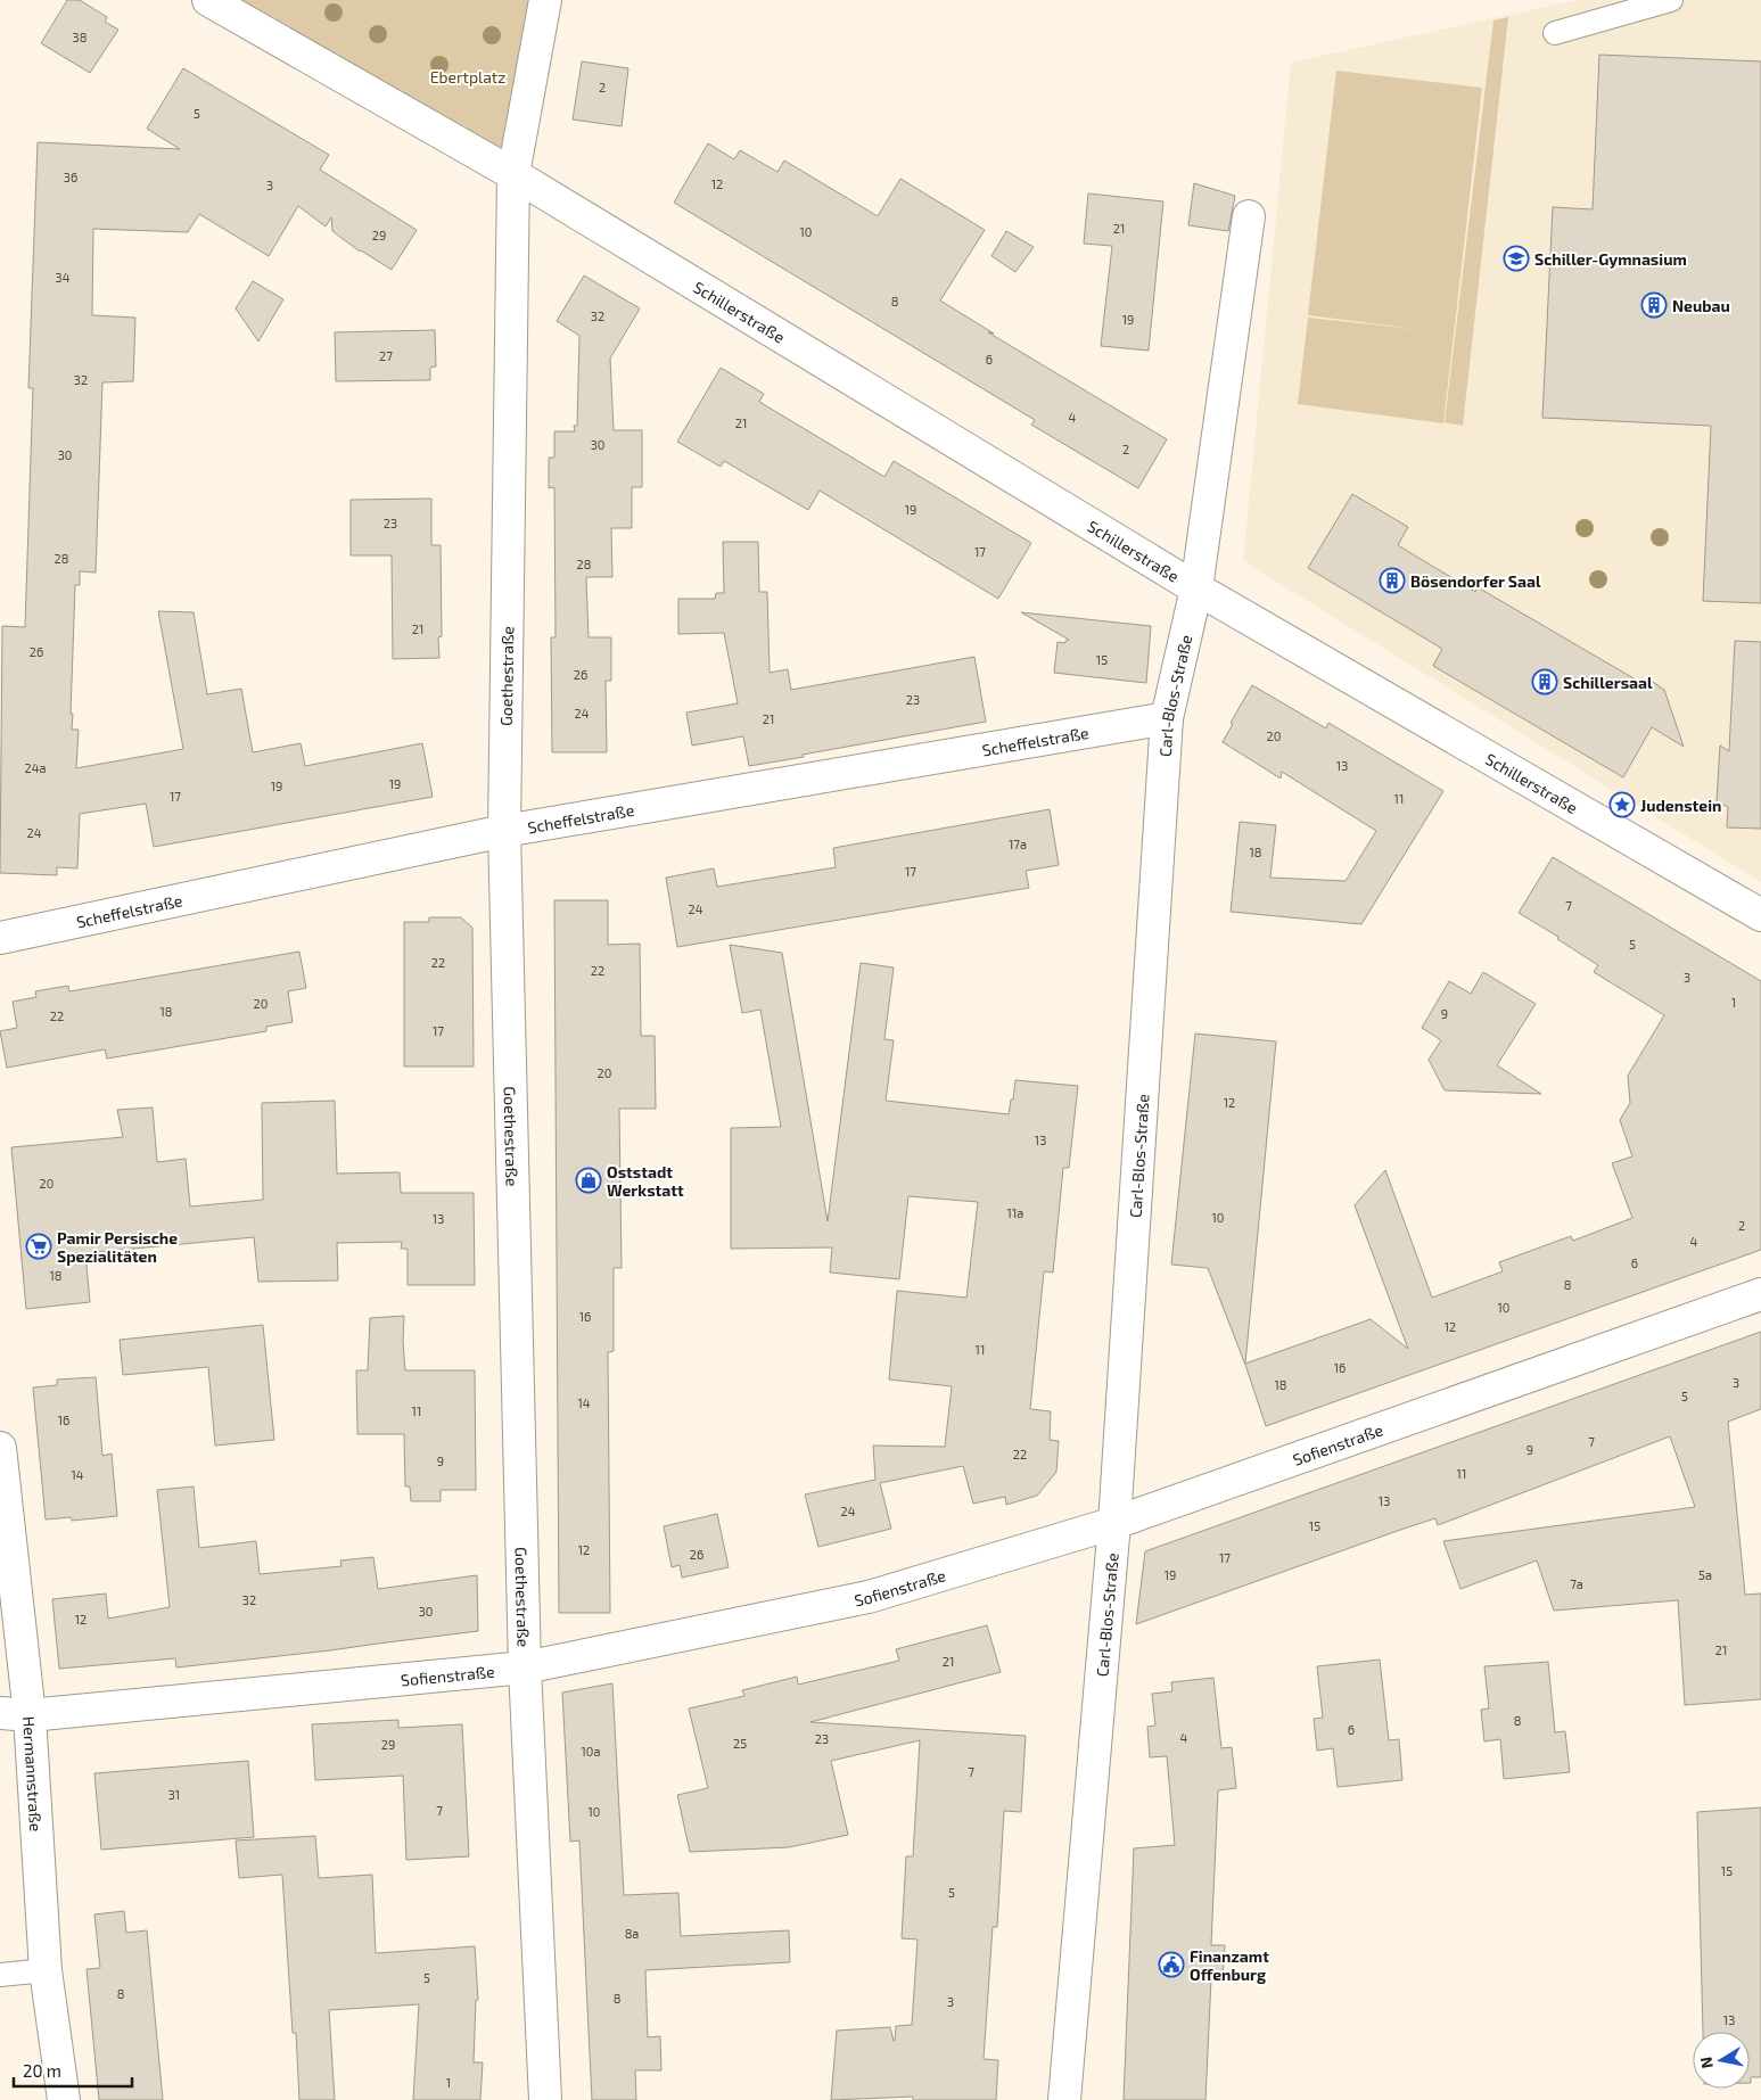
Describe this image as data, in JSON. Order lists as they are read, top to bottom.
{
  "streets": {
    "street": [
      "Schillerstraße",
      "Goethestraße",
      "Carl-Blos-Straße",
      "Scheffelstraße",
      "Sofienstraße",
      "Hermannstraße"
    ]
  },
  "crossings": [
    ["Schillerstraße", "Goethestraße"],
    ["Schillerstraße", "Carl-Blos-Straße"],
    ["Goethestraße", "Scheffelstraße"],
    ["Goethestraße", "Sofienstraße"],
    ["Carl-Blos-Straße", "Scheffelstraße"],
    ["Carl-Blos-Straße", "Sofienstraße"],
    ["Sofienstraße", "Hermannstraße"]
  ],
  "parks": ["Ebertplatz"],
  "places": {
    "school or university": ["Schiller-Gymnasium"],
    "building": ["Neubau", "Bösendorfer Saal", "Schillersaal"],
    "place": ["Judenstein"],
    "shop": ["Oststadt Werkstatt"],
    "supermarket": ["Pamir Persische Spezialitäten"],
    "public building": ["Finanzamt Offenburg"]
  },
  "house_numbers": [
    "38",
    "2",
    "5",
    "36",
    "12",
    "3",
    "21",
    "10",
    "29",
    "34",
    "8",
    "32",
    "19",
    "27",
    "6",
    "32",
    "4",
    "21",
    "30",
    "2",
    "30",
    "19",
    "23",
    "17",
    "28",
    "28",
    "21",
    "26",
    "15",
    "26",
    "23",
    "24",
    "21",
    "20",
    "13",
    "24a",
    "19",
    "19",
    "17",
    "11",
    "24",
    "17a",
    "18",
    "17",
    "7",
    "24",
    "5",
    "22",
    "22",
    "3",
    "1",
    "20",
    "18",
    "9",
    "22",
    "17",
    "20",
    "12",
    "13",
    "20",
    "11a",
    "10",
    "13",
    "2",
    "4",
    "6",
    "18",
    "8",
    "10",
    "16",
    "12",
    "11",
    "16",
    "3",
    "18",
    "5",
    "14",
    "11",
    "16",
    "7",
    "9",
    "22",
    "9",
    "11",
    "14",
    "13",
    "24",
    "15",
    "12",
    "26",
    "17",
    "19",
    "5a",
    "7a",
    "32",
    "30",
    "12",
    "21",
    "21",
    "8",
    "6",
    "4",
    "23",
    "25",
    "29",
    "10a",
    "7",
    "31",
    "7",
    "10",
    "15",
    "5",
    "8a",
    "5",
    "8",
    "8",
    "3",
    "13",
    "1"
  ],
  "scale_bar": "20 m",
  "north": "left"
}
